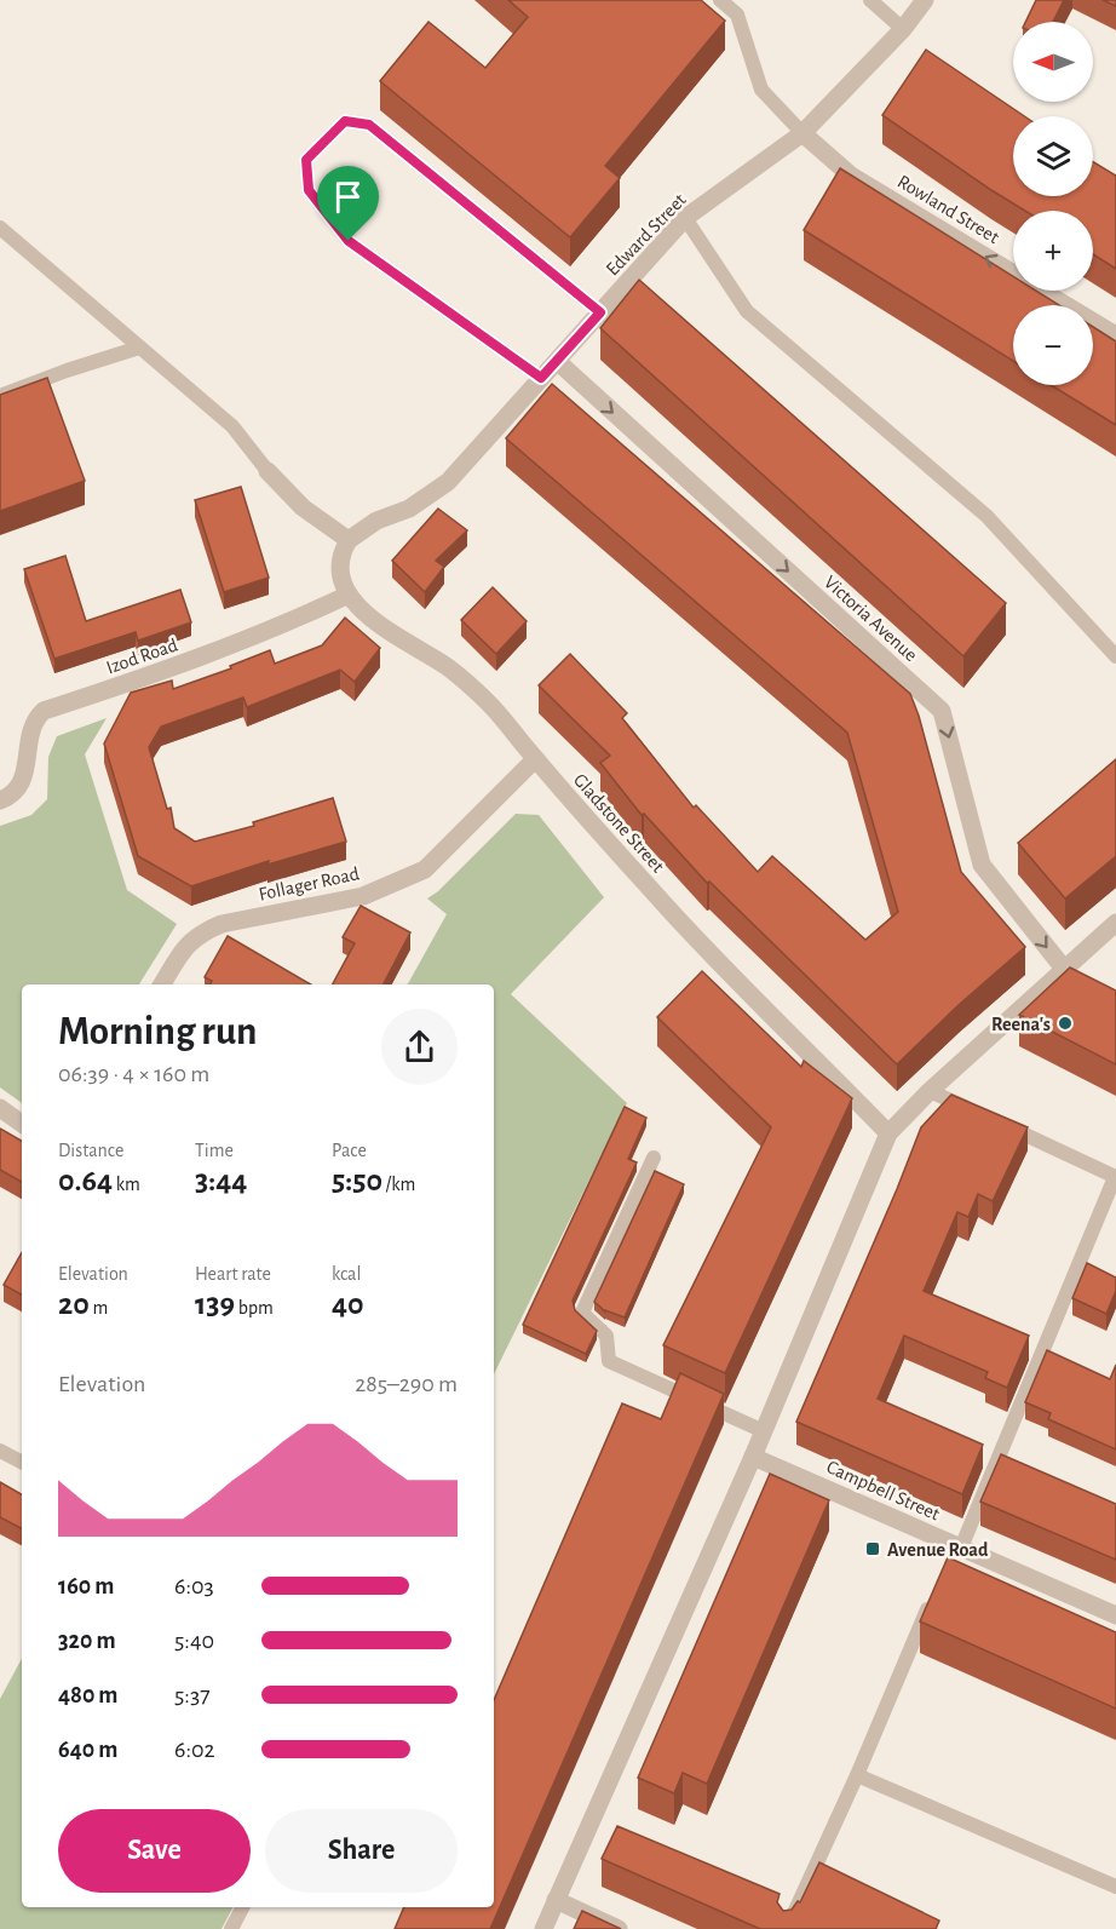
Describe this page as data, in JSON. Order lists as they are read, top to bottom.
{
  "streets": {
    "street": [
      "Rowland Street",
      "Edward Street",
      "Victoria Avenue",
      "Izod Road",
      "Gladstone Street",
      "Follager Road",
      "Campbell Street"
    ]
  },
  "crossings": [
    ["Rowland Street", "Edward Street"],
    ["Edward Street", "Victoria Avenue"],
    ["Izod Road", "Gladstone Street"],
    ["Gladstone Street", "Follager Road"]
  ],
  "one_way": ["Rowland Street", "Victoria Avenue"],
  "places": {
    "other": ["Reena's"],
    "transit": ["Avenue Road"]
  },
  "north": "left",
  "page": {
    "map_buttons": ["+", "−"],
    "heading": ["Morning run", "06:39 · 4 × 160 m"],
    "stats": [
      ["Distance", "0.64 km"],
      ["Time", "3:44"],
      ["Pace", "5:50 /km"],
      ["Elevation", "20 m"],
      ["Heart rate", "139 bpm"],
      ["kcal", "40"]
    ],
    "chart": ["Elevation", "285–290 m"],
    "list": [
      {
        "name": "160 m",
        "note": "6:03"
      },
      {
        "name": "320 m",
        "note": "5:40"
      },
      {
        "name": "480 m",
        "note": "5:37"
      },
      {
        "name": "640 m",
        "note": "6:02"
      }
    ],
    "buttons": ["Save", "Share"]
  }
}
